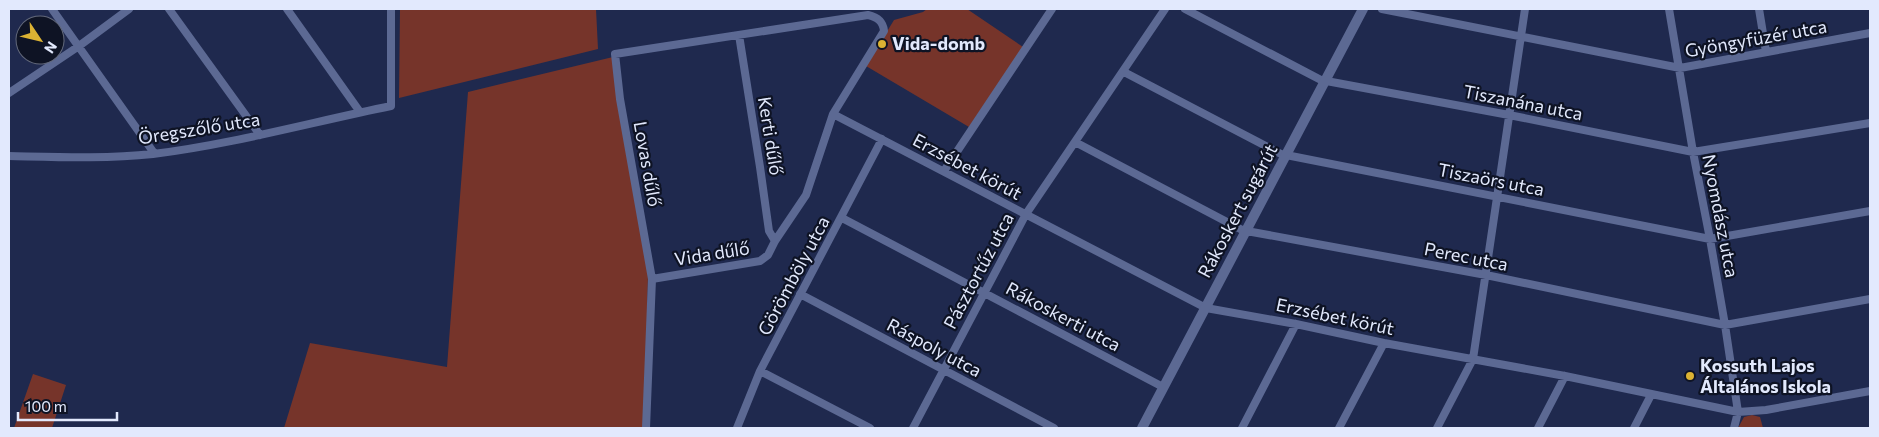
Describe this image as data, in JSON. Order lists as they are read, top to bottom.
{
  "streets": {
    "street": [
      "Gyöngyfüzér utca",
      "Tiszanána utca",
      "Öregszőlő utca",
      "Kerti dűlő",
      "Lovas dűlő",
      "Erzsébet körút",
      "Tiszaörs utca",
      "Rákoskert sugárút",
      "Nyomdász utca",
      "Vida dűlő",
      "Perec utca",
      "Pásztortűz utca",
      "Görömböly utca",
      "Rákoskerti utca",
      "Ráspoly utca"
    ]
  },
  "crossings": [
    ["Gyöngyfüzér utca", "Nyomdász utca"],
    ["Tiszanána utca", "Rákoskert sugárút"],
    ["Tiszanána utca", "Nyomdász utca"],
    ["Kerti dűlő", "Lovas dűlő"],
    ["Kerti dűlő", "Vida dűlő"],
    ["Lovas dűlő", "Vida dűlő"],
    ["Erzsébet körút", "Rákoskert sugárút"],
    ["Erzsébet körút", "Nyomdász utca"],
    ["Erzsébet körút", "Vida dűlő"],
    ["Erzsébet körút", "Pásztortűz utca"],
    ["Erzsébet körút", "Görömböly utca"],
    ["Tiszaörs utca", "Rákoskert sugárút"],
    ["Tiszaörs utca", "Nyomdász utca"],
    ["Tiszaörs utca", "Pásztortűz utca"],
    ["Rákoskert sugárút", "Perec utca"],
    ["Rákoskert sugárút", "Rákoskerti utca"],
    ["Nyomdász utca", "Perec utca"],
    ["Perec utca", "Pásztortűz utca"],
    ["Pásztortűz utca", "Rákoskerti utca"],
    ["Pásztortűz utca", "Ráspoly utca"],
    ["Görömböly utca", "Rákoskerti utca"],
    ["Görömböly utca", "Ráspoly utca"]
  ],
  "places": ["Vida-domb", "Kossuth Lajos Általános Iskola"],
  "scale_bar": "100 m",
  "north": "bottom right"
}
